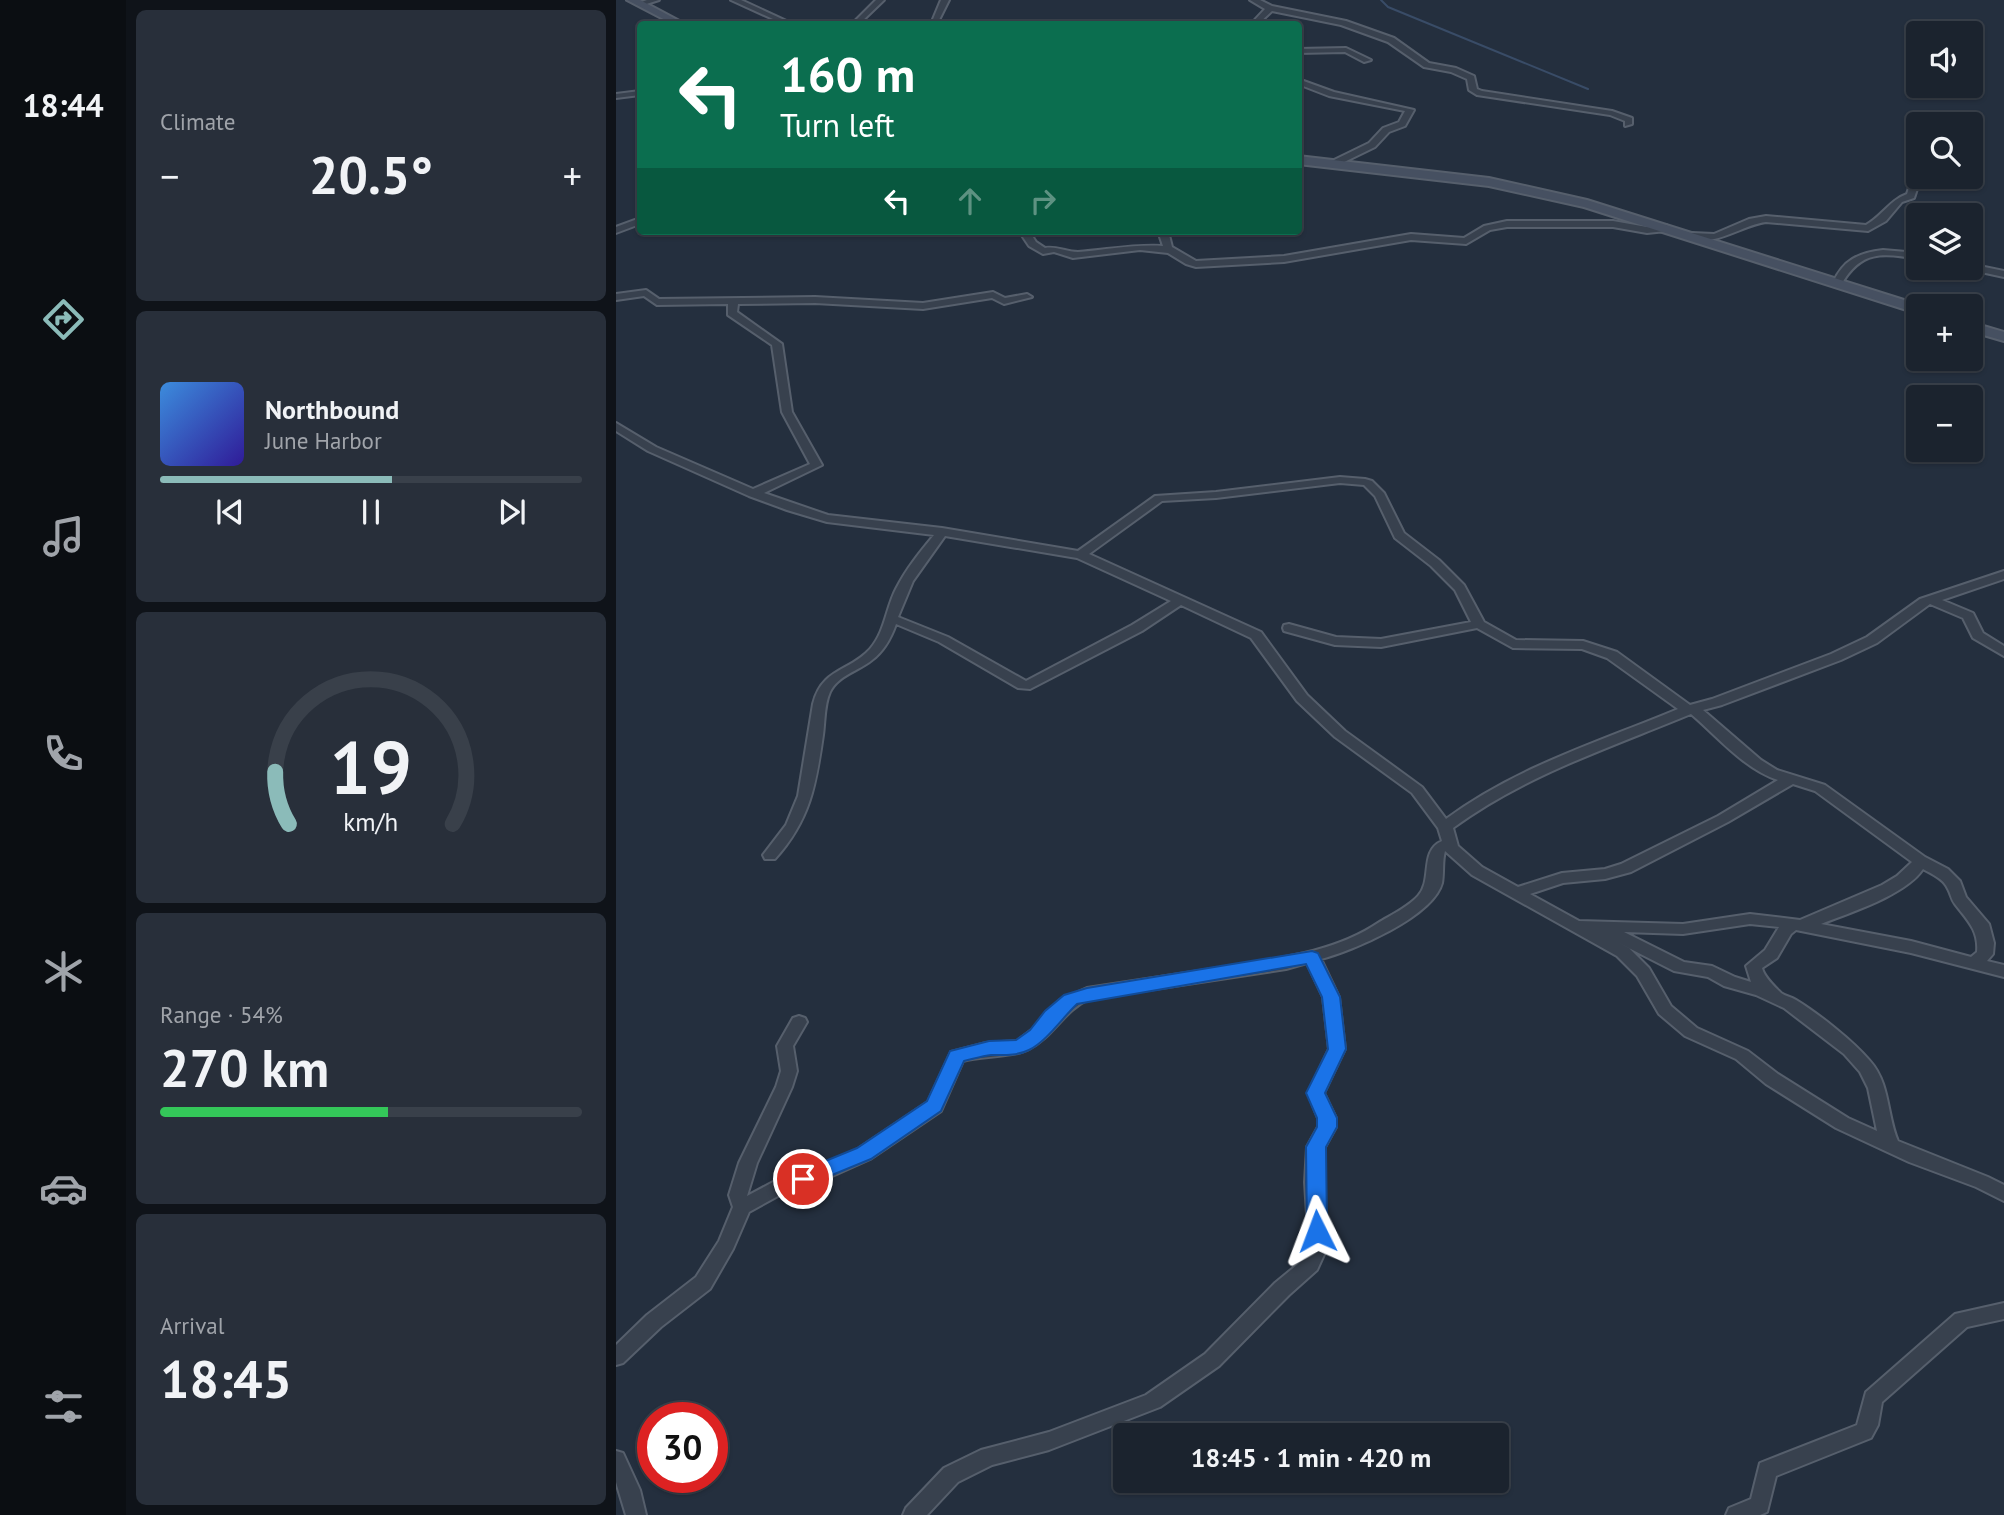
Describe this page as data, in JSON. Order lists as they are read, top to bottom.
{
  "page": {
    "tabs": "18:44",
    "tile": [
      "Climate",
      ["Range · 54%", "270 km"],
      ["Arrival", "18:45"]
    ],
    "map_buttons": ["+", "−"],
    "turn": ["160 m", "Turn left"],
    "heat": ["−", "20.5°", "+"],
    "song": ["Northbound", "June Harbor"],
    "limit": "30",
    "trip": "18:45 · 1 min · 420 m",
    "gauge": ["19", "km/h"]
  }
}
